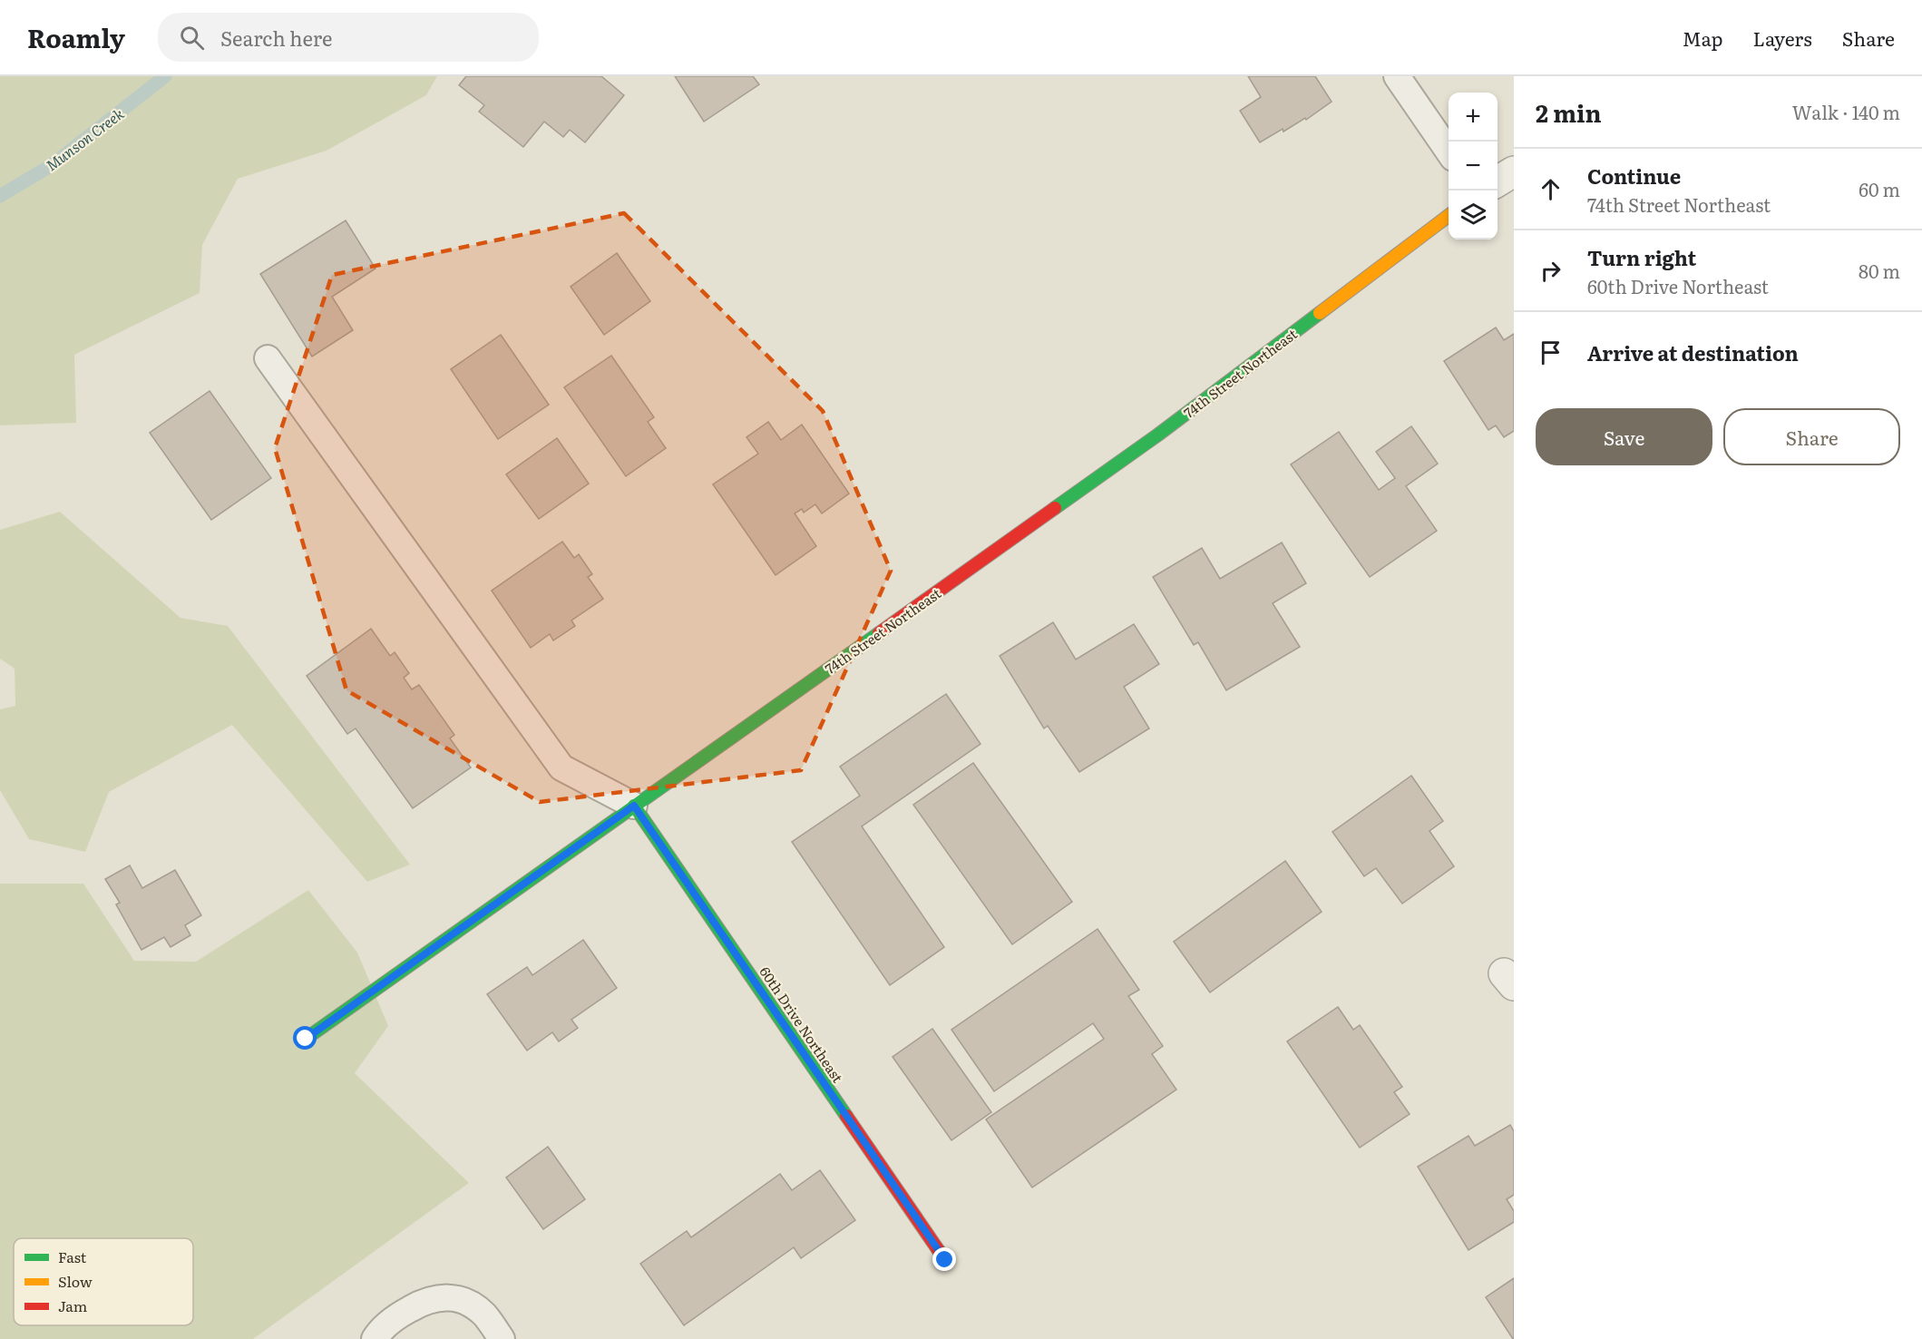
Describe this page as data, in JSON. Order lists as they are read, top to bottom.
{
  "streets": {
    "street": ["74th Street Northeast", "60th Drive Northeast"]
  },
  "crossings": [
    ["74th Street Northeast", "60th Drive Northeast"]
  ],
  "water": ["Munson Creek"],
  "legend": ["Fast", "Slow", "Jam"],
  "page": {
    "header": "Roamly",
    "search": "Search here",
    "nav": ["Map", "Layers", "Share"],
    "heading": ["2 min", "Walk · 140 m"],
    "map_buttons": ["+", "−"],
    "list": [
      ["Continue", "74th Street Northeast", "60 m"],
      ["Turn right", "60th Drive Northeast", "80 m"],
      "Arrive at destination"
    ],
    "buttons": ["Save", "Share"]
  }
}
